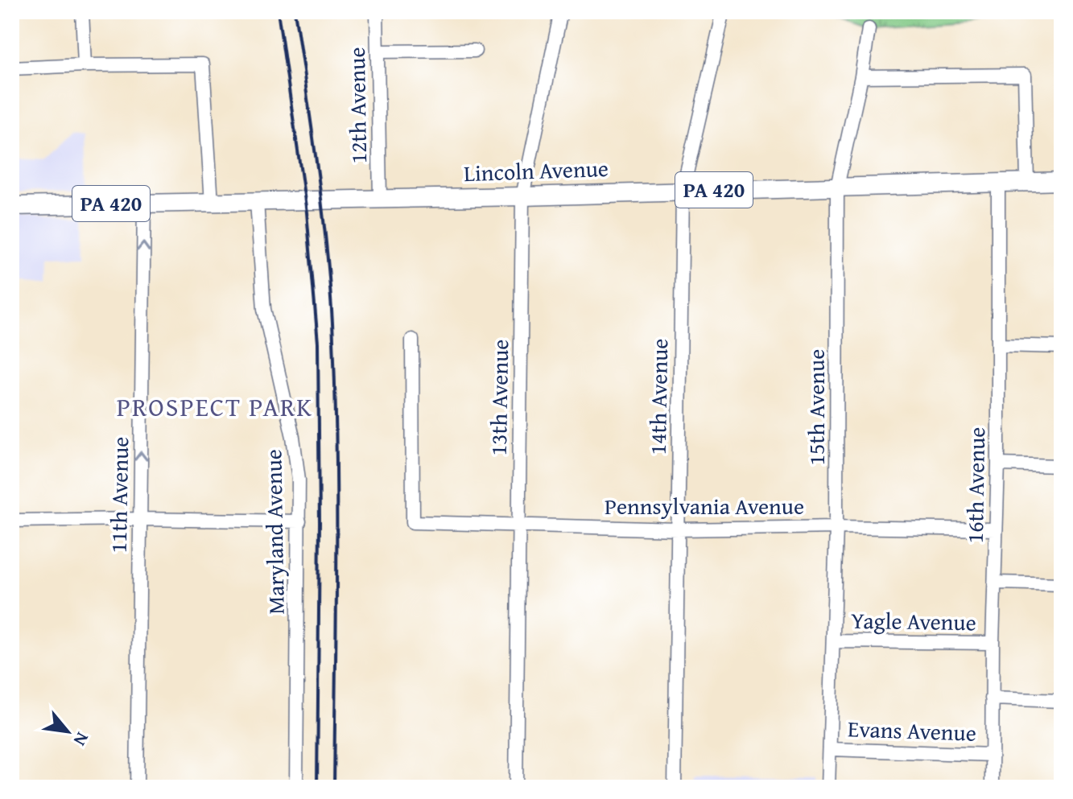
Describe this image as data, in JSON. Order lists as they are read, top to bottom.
{
  "streets": {
    "main road": ["Lincoln Avenue", "PA 420"],
    "street": [
      "12th Avenue",
      "14th Avenue",
      "13th Avenue",
      "15th Avenue",
      "16th Avenue",
      "11th Avenue",
      "Pennsylvania Avenue",
      "Maryland Avenue",
      "Yagle Avenue",
      "Evans Avenue"
    ]
  },
  "crossings": [
    ["12th Avenue", "Lincoln Avenue"],
    ["Lincoln Avenue", "14th Avenue"],
    ["Lincoln Avenue", "13th Avenue"],
    ["Lincoln Avenue", "15th Avenue"],
    ["Lincoln Avenue", "16th Avenue"],
    ["Lincoln Avenue", "11th Avenue"],
    ["Lincoln Avenue", "Maryland Avenue"],
    ["14th Avenue", "Pennsylvania Avenue"],
    ["13th Avenue", "Pennsylvania Avenue"],
    ["15th Avenue", "Pennsylvania Avenue"],
    ["15th Avenue", "Yagle Avenue"],
    ["15th Avenue", "Evans Avenue"],
    ["16th Avenue", "Pennsylvania Avenue"],
    ["16th Avenue", "Yagle Avenue"],
    ["16th Avenue", "Evans Avenue"]
  ],
  "one_way": ["11th Avenue"],
  "districts": ["PROSPECT PARK"],
  "north": "bottom right"
}
